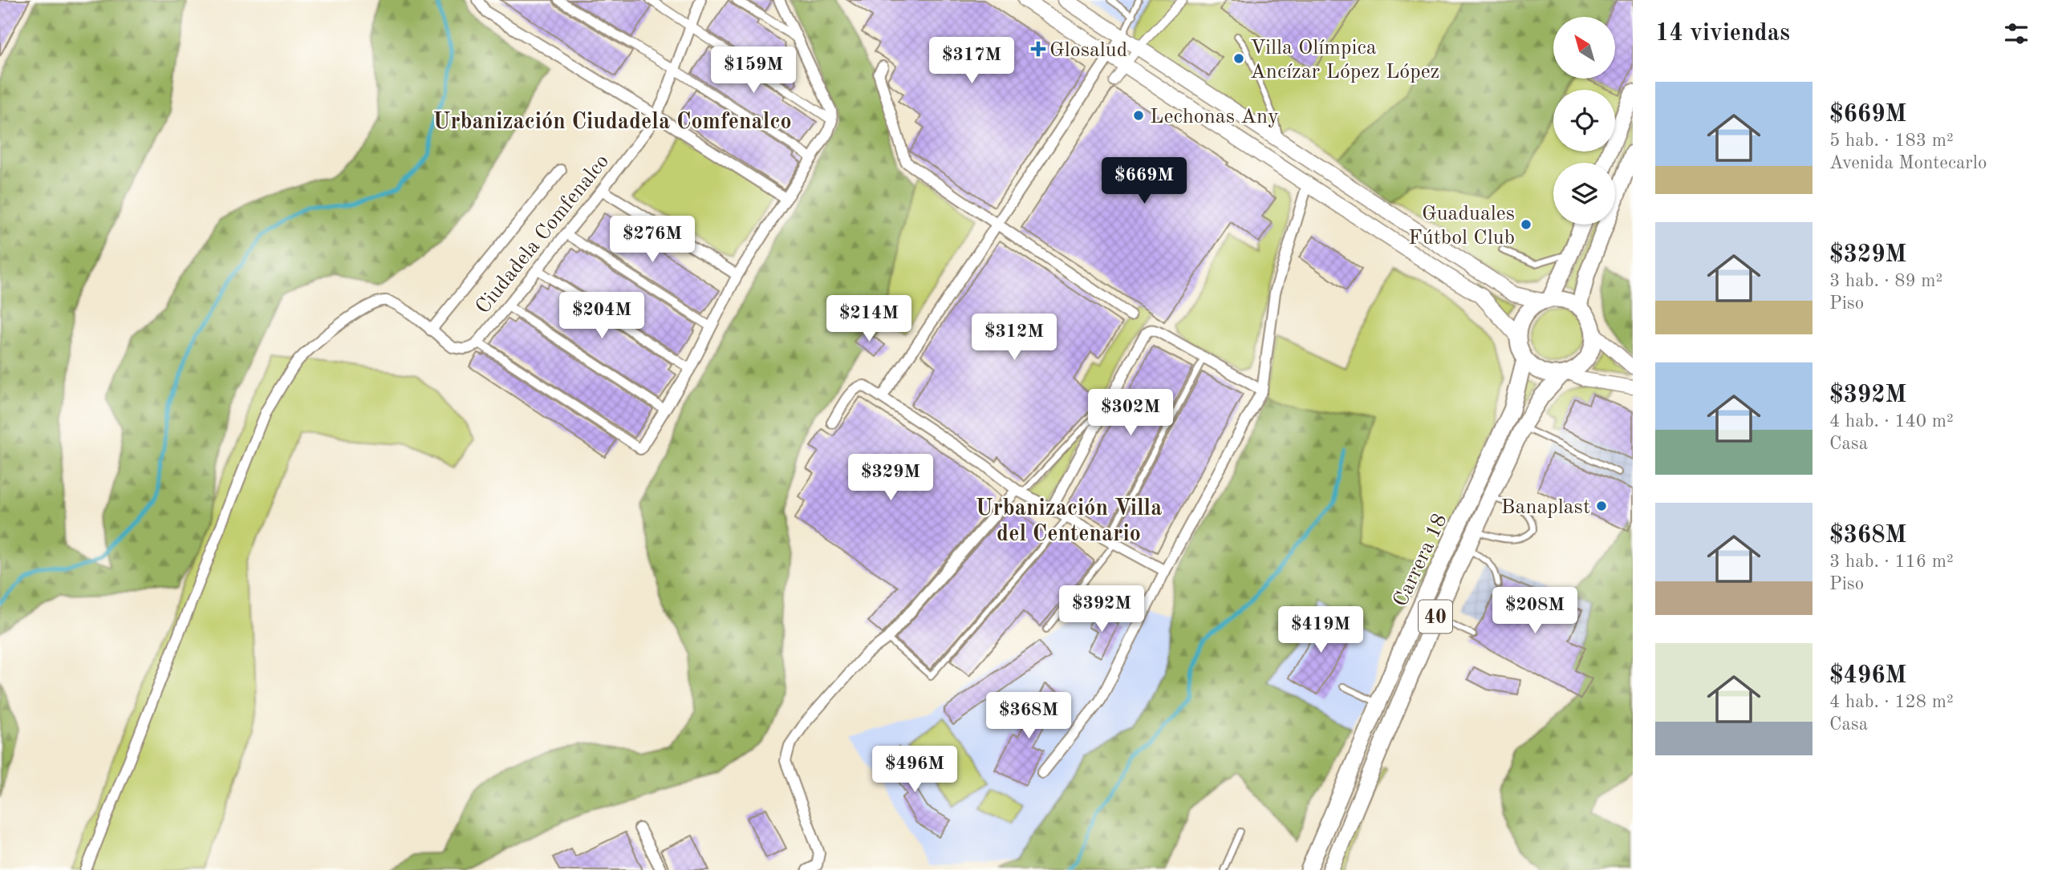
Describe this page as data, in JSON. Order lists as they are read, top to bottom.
{
  "streets": {
    "main road": ["Carrera 18", "40"],
    "street": ["Ciudadela Comfenalco"]
  },
  "crossings": [
    ["Carrera 18", "40"]
  ],
  "districts": ["Urbanización Ciudadela Comfenalco", "Urbanización Villa del Centenario"],
  "places": {
    "health": ["Glosalud"],
    "other": [
      "Villa Olímpica Ancízar López López",
      "Lechonas Any",
      "Guaduales Fútbol Club",
      "Banaplast"
    ]
  },
  "north": "top left",
  "page": {
    "heading": "14 viviendas",
    "price": [
      "$317M",
      "$159M",
      "$669M",
      "$276M",
      "$204M",
      "$214M",
      "$312M",
      "$302M",
      "$329M",
      "$392M",
      "$208M",
      "$419M",
      "$368M",
      "$496M"
    ],
    "list": [
      {
        "name": "$669M",
        "note": "5 hab. · 183 m² · Avenida Montecarlo"
      },
      {
        "name": "$329M",
        "note": "3 hab. · 89 m² · Piso"
      },
      {
        "name": "$392M",
        "note": "4 hab. · 140 m² · Casa"
      },
      {
        "name": "$368M",
        "note": "3 hab. · 116 m² · Piso"
      },
      {
        "name": "$496M",
        "note": "4 hab. · 128 m² · Casa"
      }
    ]
  }
}
